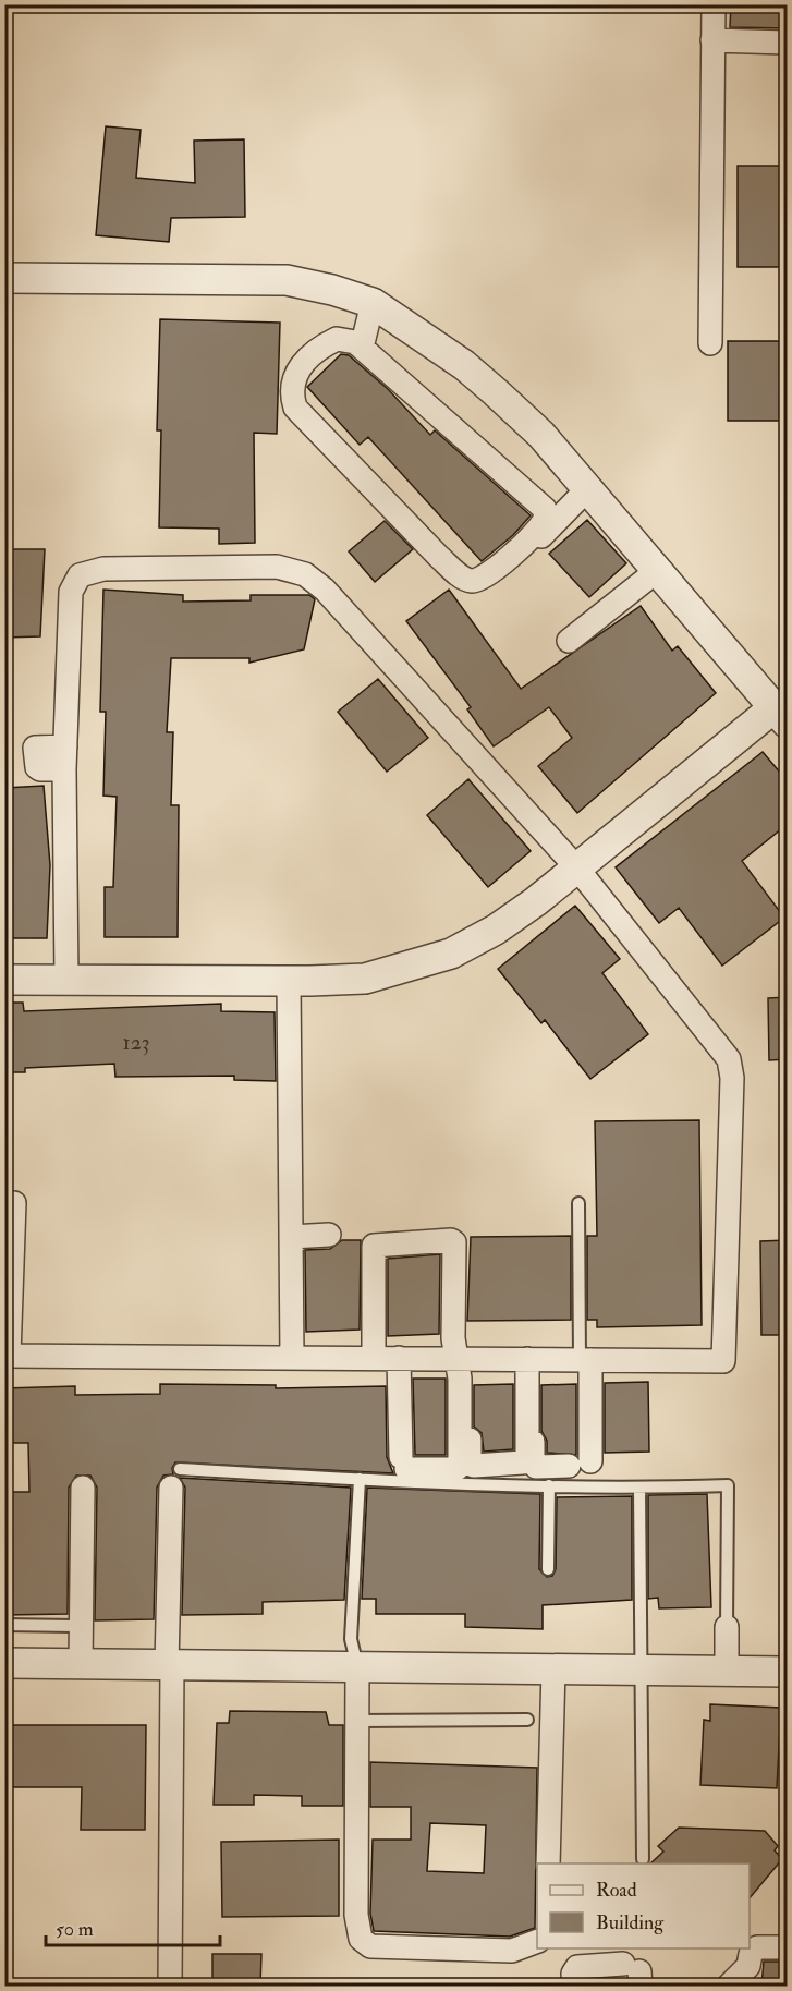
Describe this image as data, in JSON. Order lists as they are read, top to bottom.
{
  "house_numbers": ["123"],
  "legend": ["Road", "Building"],
  "scale_bar": "50 m"
}
